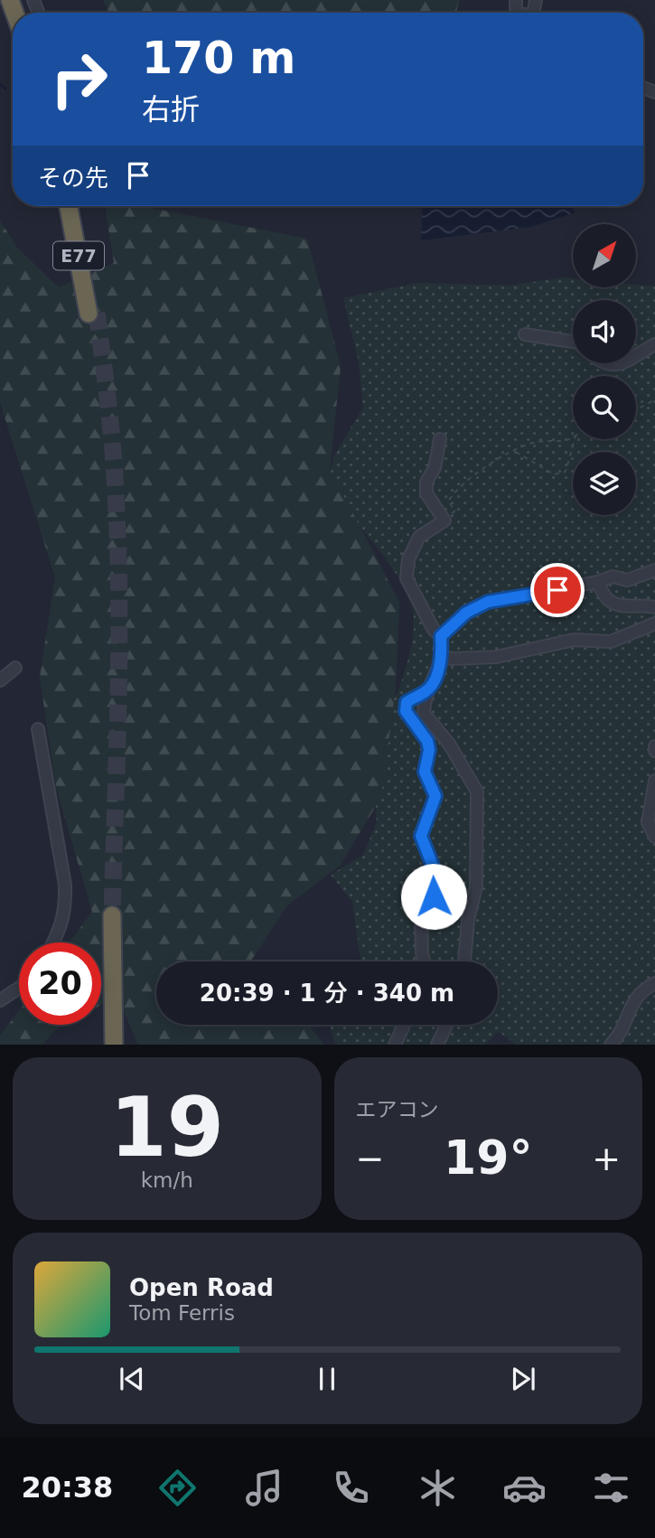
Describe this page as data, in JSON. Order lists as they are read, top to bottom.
{
  "streets": {
    "highway": ["E77"]
  },
  "north": "top right",
  "page": {
    "turn": ["170 m", "右折"],
    "then": "その先",
    "limit": "20",
    "trip": "20:39 · 1 分 · 340 m",
    "tile": [
      ["19", "km/h"],
      "エアコン"
    ],
    "heat": ["−", "19°", "+"],
    "song": ["Open Road", "Tom Ferris"],
    "tabs": "20:38"
  }
}
